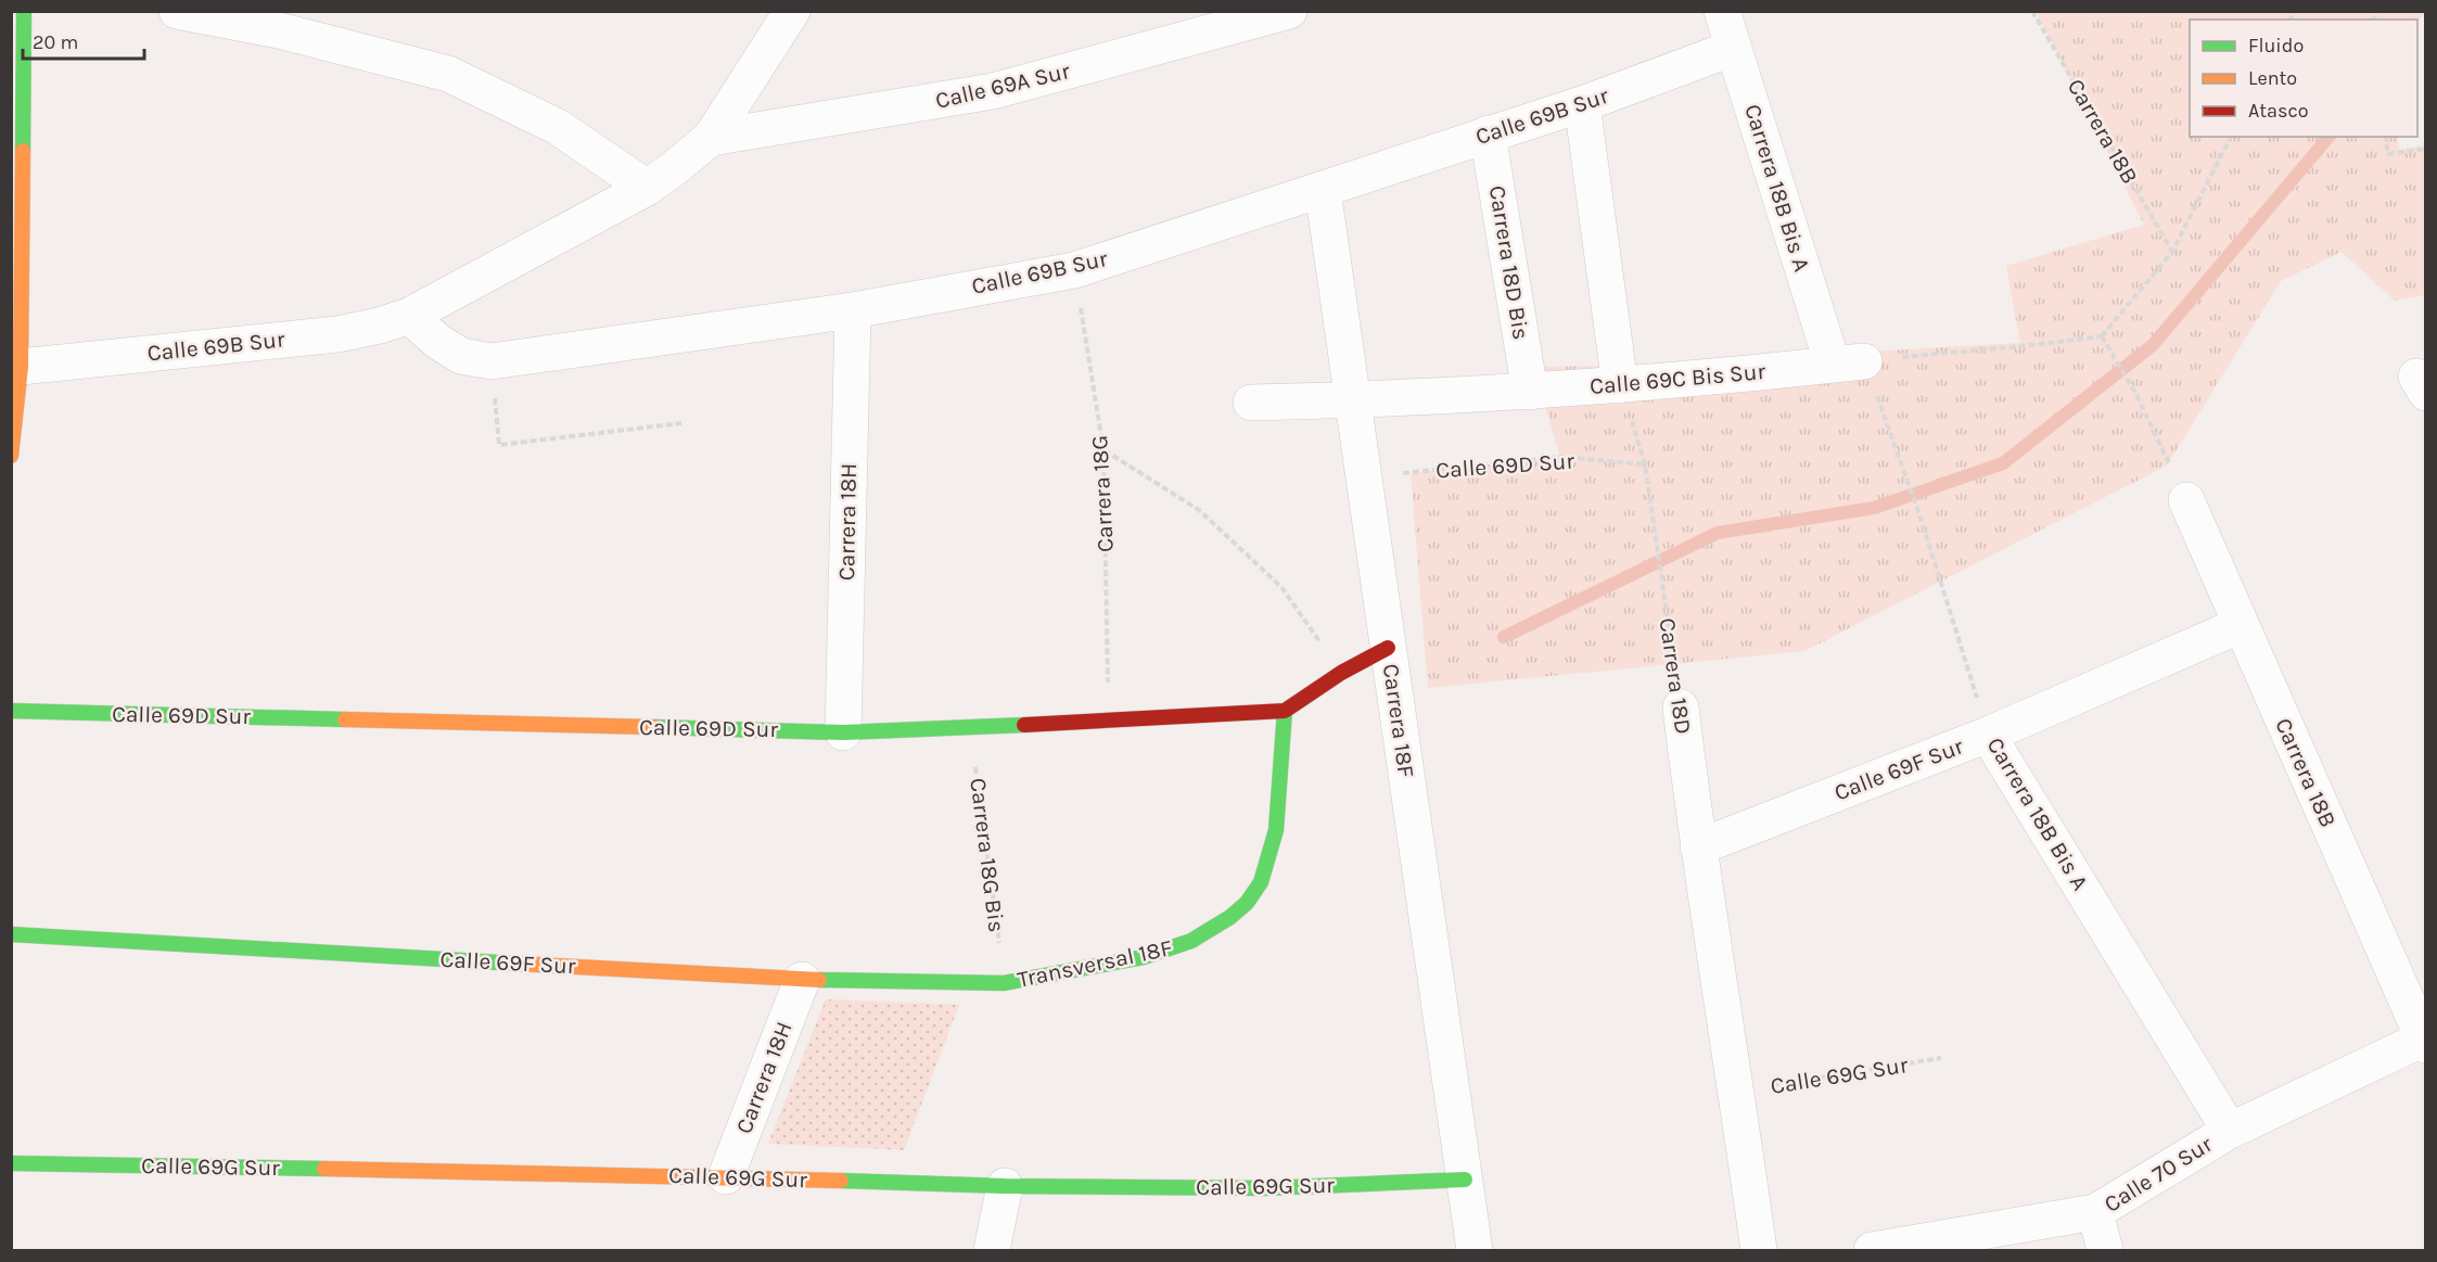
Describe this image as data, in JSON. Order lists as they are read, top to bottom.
{
  "streets": {
    "street": [
      "Calle 69A Sur",
      "Calle 69B Sur",
      "Carrera 18B",
      "Carrera 18B Bis A",
      "Carrera 18D Bis",
      "Calle 69C Bis Sur",
      "Calle 69D Sur",
      "Carrera 18H",
      "Carrera 18D",
      "Carrera 18F",
      "Calle 69F Sur",
      "Transversal 18F",
      "Calle 69G Sur",
      "Calle 70 Sur"
    ],
    "path": ["Carrera 18G", "Carrera 18G Bis"]
  },
  "crossings": [
    ["Calle 69A Sur", "Calle 69B Sur"],
    ["Calle 69B Sur", "Carrera 18B Bis A"],
    ["Calle 69B Sur", "Carrera 18D Bis"],
    ["Calle 69B Sur", "Carrera 18G"],
    ["Calle 69B Sur", "Carrera 18H"],
    ["Calle 69B Sur", "Carrera 18F"],
    ["Carrera 18B", "Calle 69F Sur"],
    ["Carrera 18B", "Calle 70 Sur"],
    ["Carrera 18B Bis A", "Calle 69C Bis Sur"],
    ["Carrera 18B Bis A", "Calle 69F Sur"],
    ["Carrera 18B Bis A", "Calle 70 Sur"],
    ["Carrera 18D Bis", "Calle 69C Bis Sur"],
    ["Calle 69C Bis Sur", "Carrera 18D"],
    ["Calle 69C Bis Sur", "Carrera 18F"],
    ["Calle 69D Sur", "Carrera 18G"],
    ["Calle 69D Sur", "Carrera 18H"],
    ["Calle 69D Sur", "Carrera 18D"],
    ["Calle 69D Sur", "Carrera 18F"],
    ["Calle 69D Sur", "Carrera 18G Bis"],
    ["Calle 69D Sur", "Transversal 18F"],
    ["Carrera 18H", "Calle 69F Sur"],
    ["Carrera 18H", "Calle 69G Sur"],
    ["Carrera 18D", "Calle 69F Sur"],
    ["Carrera 18D", "Calle 69G Sur"],
    ["Carrera 18F", "Calle 69G Sur"],
    ["Calle 69F Sur", "Carrera 18G Bis"],
    ["Calle 69F Sur", "Transversal 18F"],
    ["Carrera 18G Bis", "Transversal 18F"]
  ],
  "legend": ["Fluido", "Lento", "Atasco"],
  "scale_bar": "20 m"
}
